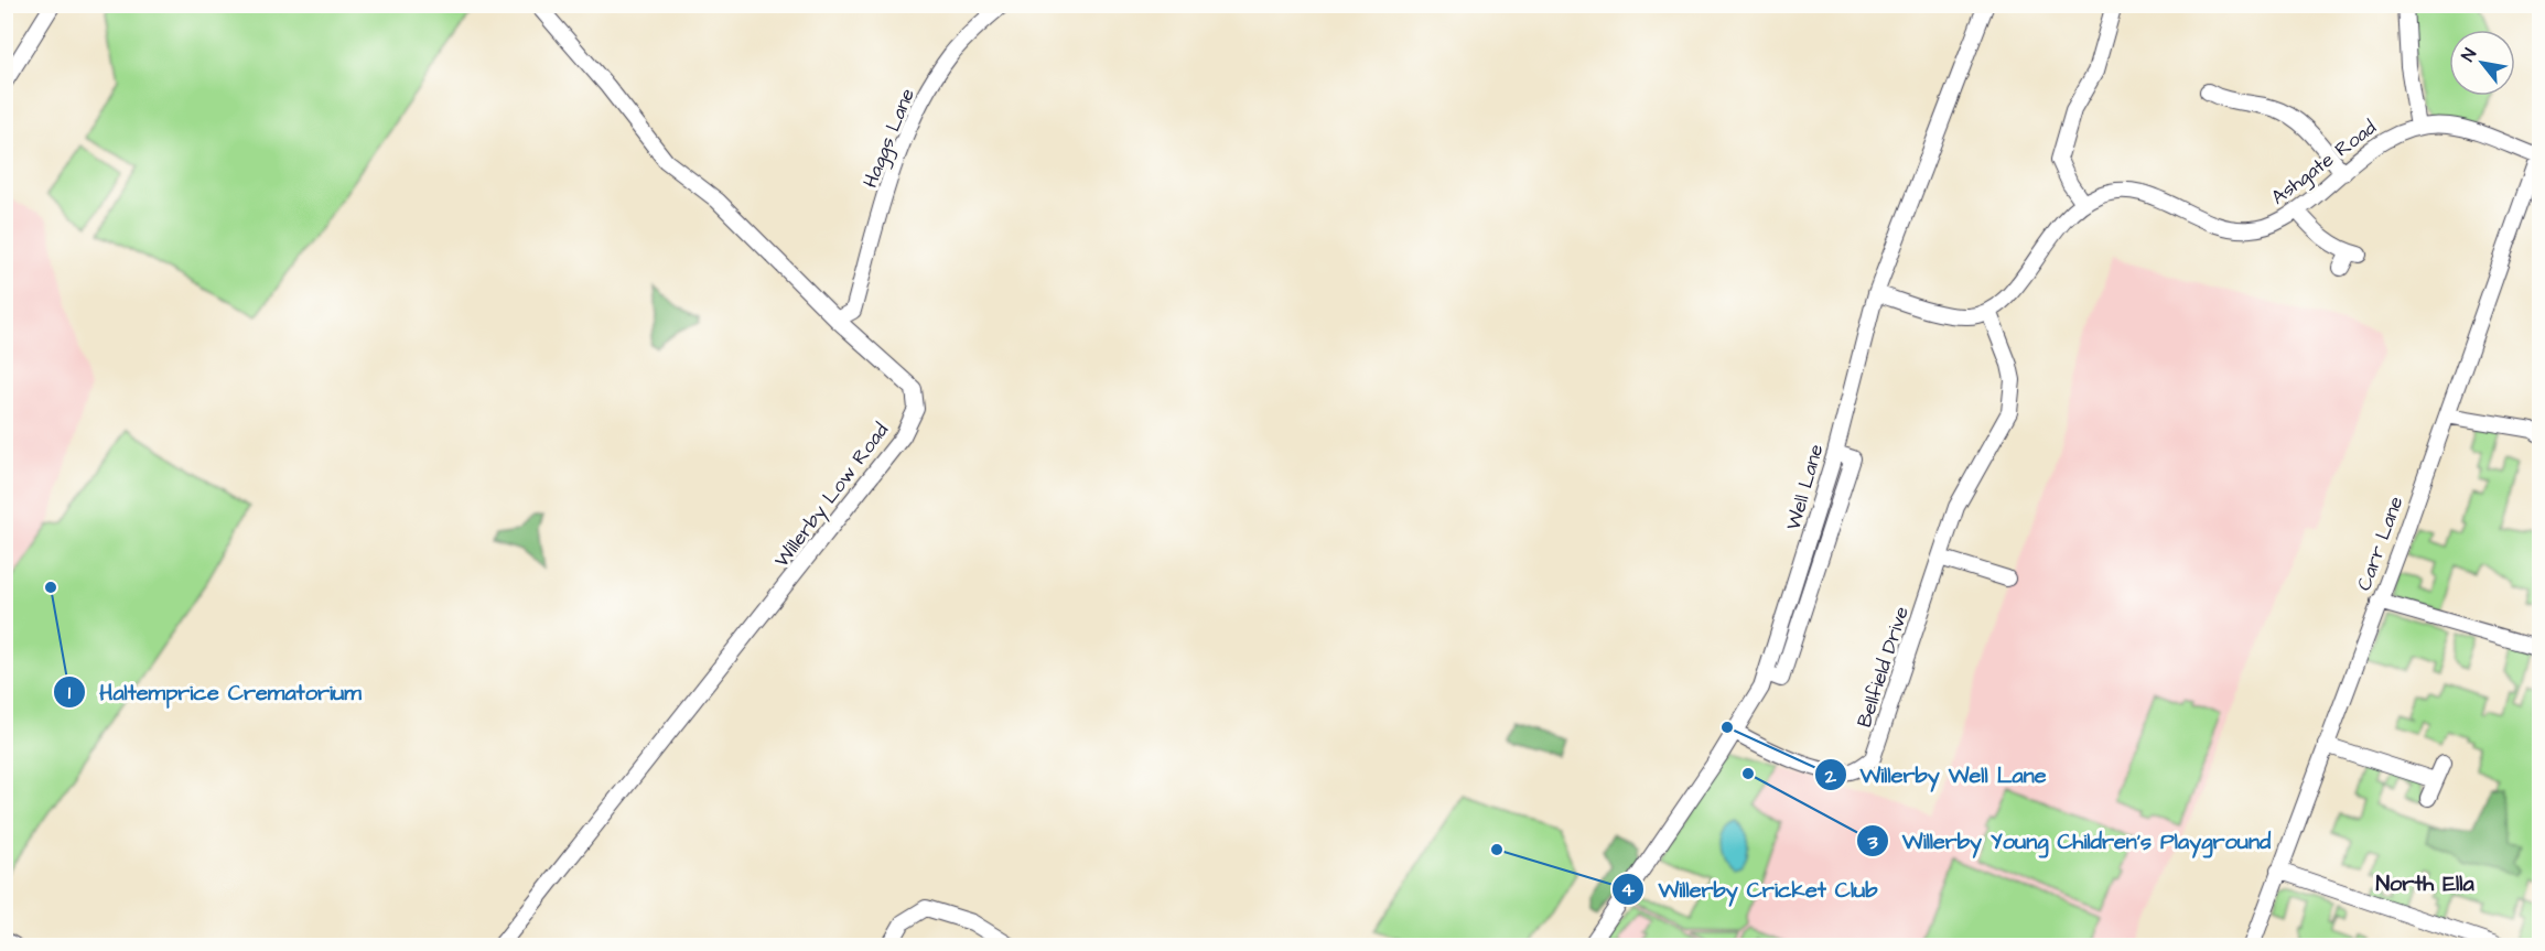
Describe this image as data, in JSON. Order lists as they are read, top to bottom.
{
  "streets": {
    "street": [
      "Haggs Lane",
      "Ashgate Road",
      "Well Lane",
      "Willerby Low Road",
      "Carr Lane",
      "Bellfield Drive"
    ]
  },
  "crossings": [
    ["Haggs Lane", "Willerby Low Road"],
    ["Ashgate Road", "Carr Lane"],
    ["Ashgate Road", "Bellfield Drive"],
    ["Well Lane", "Bellfield Drive"]
  ],
  "districts": ["North Ella"],
  "places": [
    "Haltemprice Crematorium",
    "Willerby Well Lane",
    "Willerby Young Children's Playground",
    "Willerby Cricket Club"
  ],
  "north": "top left"
}
